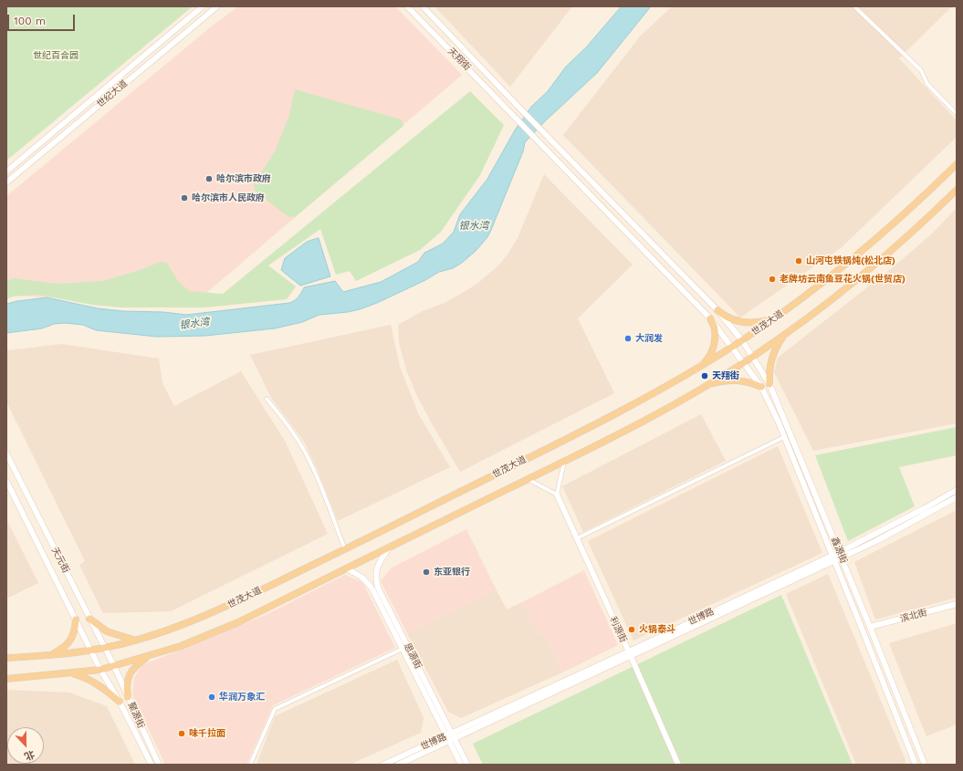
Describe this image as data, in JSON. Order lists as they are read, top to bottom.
{
  "streets": {
    "main road": [
      "天翔街",
      "世纪大道",
      "世茂大道",
      "鑫源街",
      "天元街",
      "滨北街",
      "世博路",
      "利源街",
      "思源街",
      "聚源街"
    ]
  },
  "crossings": [
    ["世茂大道", "鑫源街"],
    ["世茂大道", "天元街"],
    ["世茂大道", "思源街"],
    ["世茂大道", "聚源街"],
    ["鑫源街", "滨北街"],
    ["鑫源街", "世博路"],
    ["天元街", "聚源街"],
    ["世博路", "利源街"],
    ["世博路", "思源街"]
  ],
  "water": ["银水湾"],
  "parks": ["世纪百合园"],
  "places": [
    "哈尔滨市政府",
    "哈尔滨市人民政府",
    "山河屯铁锅炖(松北店)",
    "老牌坊云南鱼豆花火锅(世贸店)",
    "大润发",
    "天翔街",
    "东亚银行",
    "火锅泰斗",
    "华润万象汇",
    "味千拉面"
  ],
  "scale_bar": "100 m",
  "north": "bottom"
}
